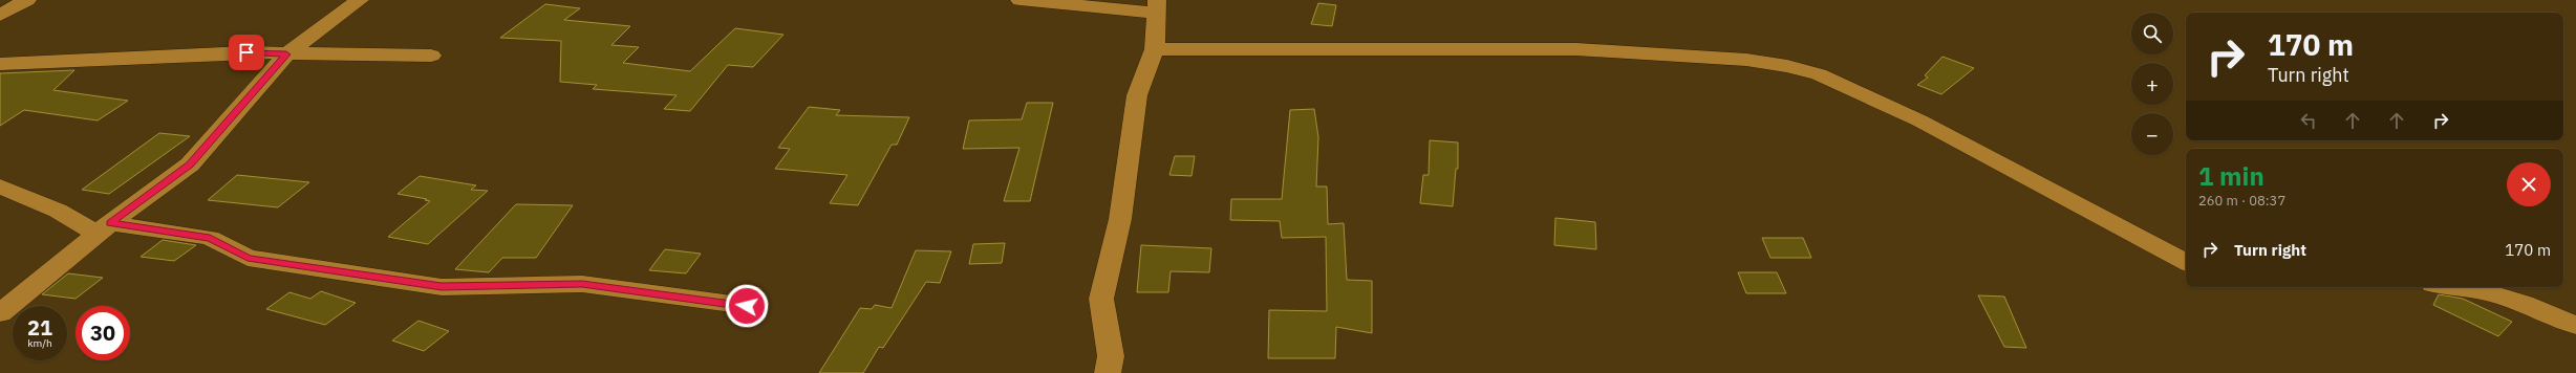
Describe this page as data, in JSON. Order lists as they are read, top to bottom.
{
  "page": {
    "map_buttons": ["+", "−"],
    "turn": ["170 m", "Turn right"],
    "heading": ["1 min", "260 m · 08:37"],
    "list": [
      {
        "name": "Turn right",
        "value": "170 m"
      }
    ],
    "speed": "21 km/h",
    "limit": "30"
  }
}
